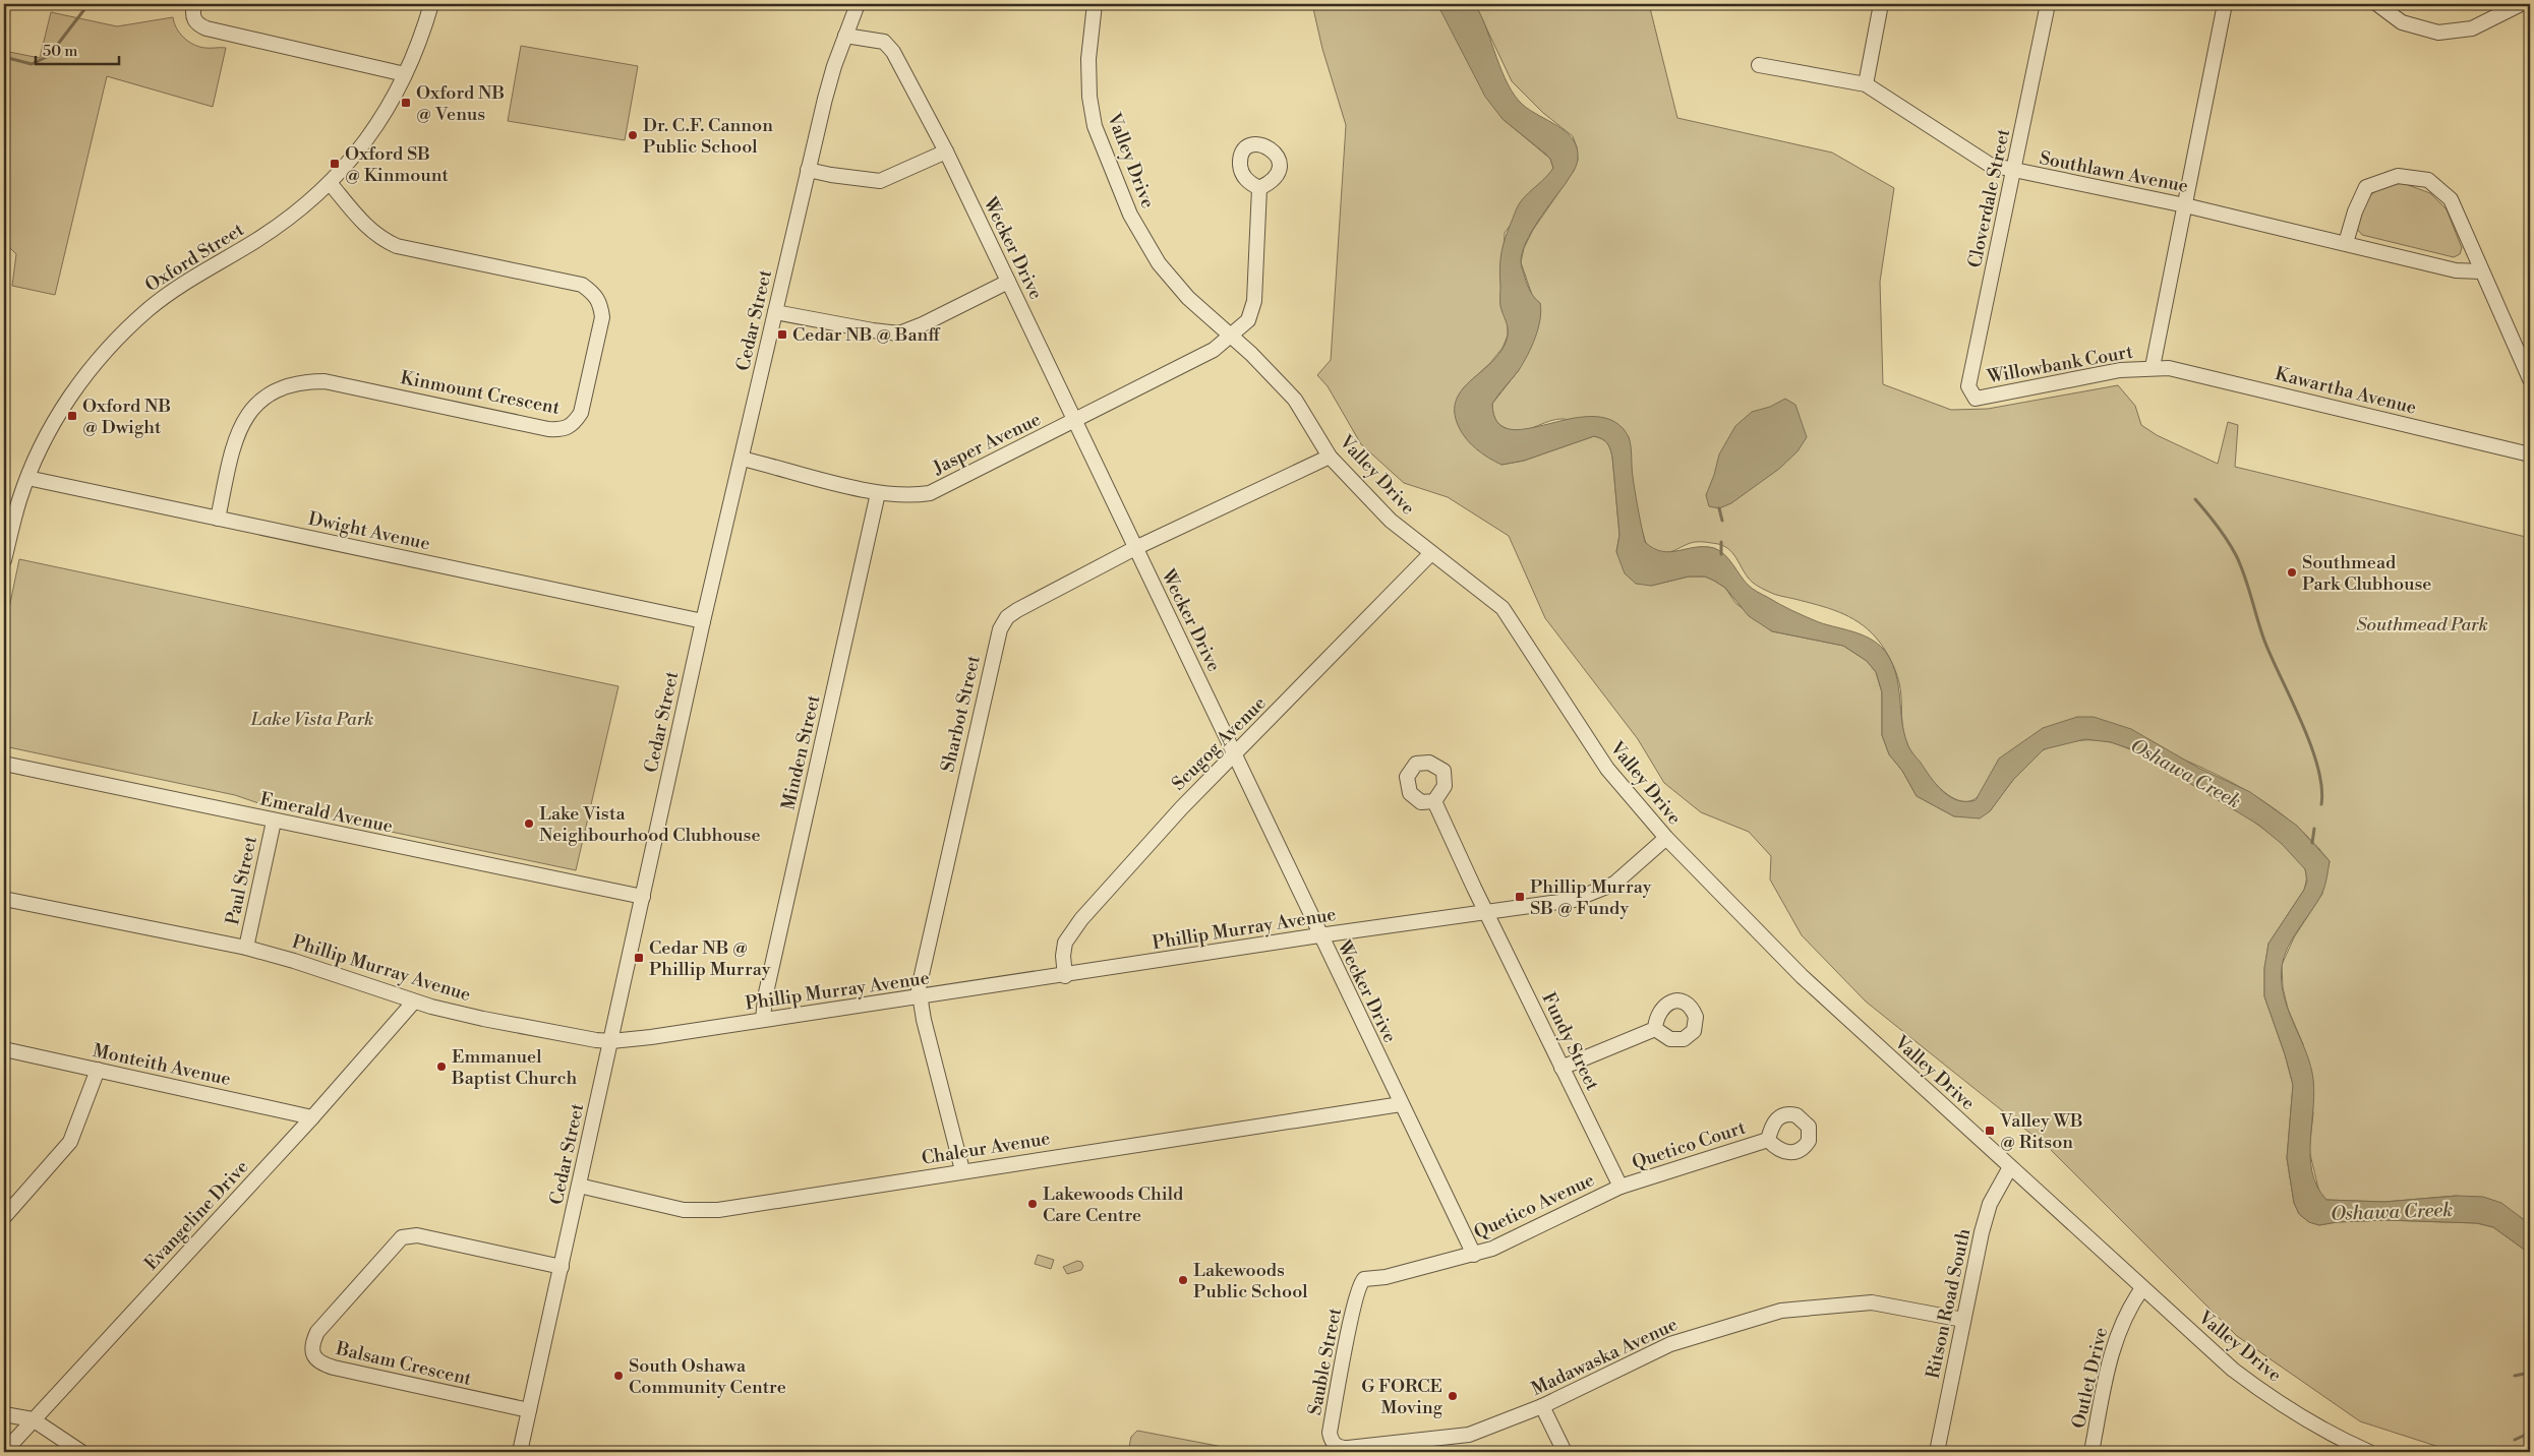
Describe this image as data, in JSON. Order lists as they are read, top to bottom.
{
  "streets": {
    "street": [
      "Valley Drive",
      "Southlawn Avenue",
      "Cloverdale Street",
      "Wecker Drive",
      "Oxford Street",
      "Cedar Street",
      "Willowbank Court",
      "Kawartha Avenue",
      "Kinmount Crescent",
      "Jasper Avenue",
      "Dwight Avenue",
      "Sharbot Street",
      "Scugog Avenue",
      "Minden Street",
      "Emerald Avenue",
      "Paul Street",
      "Phillip Murray Avenue",
      "Fundy Street",
      "Monteith Avenue",
      "Quetico Court",
      "Chaleur Avenue",
      "Quetico Avenue",
      "Evangeline Drive",
      "Ritson Road South",
      "Madawaska Avenue",
      "Sauble Street",
      "Balsam Crescent",
      "Outlet Drive"
    ]
  },
  "crossings": [
    ["Valley Drive", "Jasper Avenue"],
    ["Valley Drive", "Sharbot Street"],
    ["Valley Drive", "Scugog Avenue"],
    ["Valley Drive", "Phillip Murray Avenue"],
    ["Valley Drive", "Ritson Road South"],
    ["Valley Drive", "Outlet Drive"],
    ["Southlawn Avenue", "Cloverdale Street"],
    ["Cloverdale Street", "Willowbank Court"],
    ["Wecker Drive", "Cedar Street"],
    ["Wecker Drive", "Jasper Avenue"],
    ["Wecker Drive", "Sharbot Street"],
    ["Wecker Drive", "Scugog Avenue"],
    ["Wecker Drive", "Phillip Murray Avenue"],
    ["Wecker Drive", "Chaleur Avenue"],
    ["Wecker Drive", "Quetico Avenue"],
    ["Oxford Street", "Kinmount Crescent"],
    ["Oxford Street", "Dwight Avenue"],
    ["Cedar Street", "Jasper Avenue"],
    ["Cedar Street", "Dwight Avenue"],
    ["Cedar Street", "Emerald Avenue"],
    ["Cedar Street", "Phillip Murray Avenue"],
    ["Cedar Street", "Chaleur Avenue"],
    ["Cedar Street", "Balsam Crescent"],
    ["Willowbank Court", "Kawartha Avenue"],
    ["Kinmount Crescent", "Dwight Avenue"],
    ["Jasper Avenue", "Minden Street"],
    ["Sharbot Street", "Phillip Murray Avenue"],
    ["Sharbot Street", "Chaleur Avenue"],
    ["Scugog Avenue", "Phillip Murray Avenue"],
    ["Minden Street", "Phillip Murray Avenue"],
    ["Emerald Avenue", "Paul Street"],
    ["Paul Street", "Phillip Murray Avenue"],
    ["Phillip Murray Avenue", "Fundy Street"],
    ["Phillip Murray Avenue", "Evangeline Drive"],
    ["Fundy Street", "Quetico Court"],
    ["Fundy Street", "Quetico Avenue"],
    ["Monteith Avenue", "Evangeline Drive"],
    ["Quetico Court", "Quetico Avenue"],
    ["Quetico Avenue", "Sauble Street"],
    ["Ritson Road South", "Madawaska Avenue"],
    ["Madawaska Avenue", "Sauble Street"]
  ],
  "water": ["Oshawa Creek"],
  "parks": ["Southmead Park", "Lake Vista Park"],
  "places": {
    "transit": [
      "Oxford NB @ Venus",
      "Oxford SB @ Kinmount",
      "Cedar NB @ Banff",
      "Oxford NB @ Dwight",
      "Phillip Murray SB @ Fundy",
      "Cedar NB @ Phillip Murray",
      "Valley WB @ Ritson"
    ],
    "other": [
      "Dr. C.F. Cannon Public School",
      "Southmead Park Clubhouse",
      "Lake Vista Neighbourhood Clubhouse",
      "Emmanuel Baptist Church",
      "Lakewoods Child Care Centre",
      "Lakewoods Public School",
      "South Oshawa Community Centre",
      "G FORCE Moving"
    ]
  },
  "scale_bar": "50 m"
}
